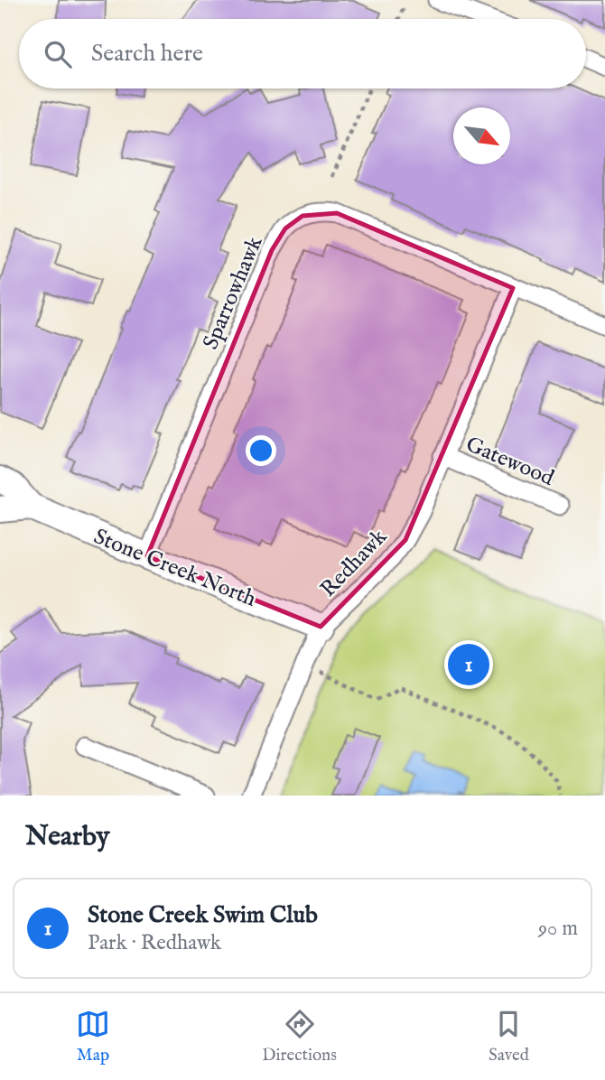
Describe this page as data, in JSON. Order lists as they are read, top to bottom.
{
  "streets": {
    "street": [
      "Sparrowhawk",
      "Gatewood",
      "Redhawk",
      "Stone Creek North"
    ]
  },
  "crossings": [
    ["Sparrowhawk", "Redhawk"],
    ["Sparrowhawk", "Stone Creek North"],
    ["Gatewood", "Redhawk"],
    ["Redhawk", "Stone Creek North"]
  ],
  "north": "bottom right",
  "page": {
    "search": "Search here",
    "pins": "1",
    "heading": "Nearby",
    "list": [
      {
        "mark": "1",
        "name": "Stone Creek Swim Club",
        "note": "Park · Redhawk",
        "value": "90 m"
      }
    ],
    "nav": ["Map", "Directions", "Saved"]
  }
}
